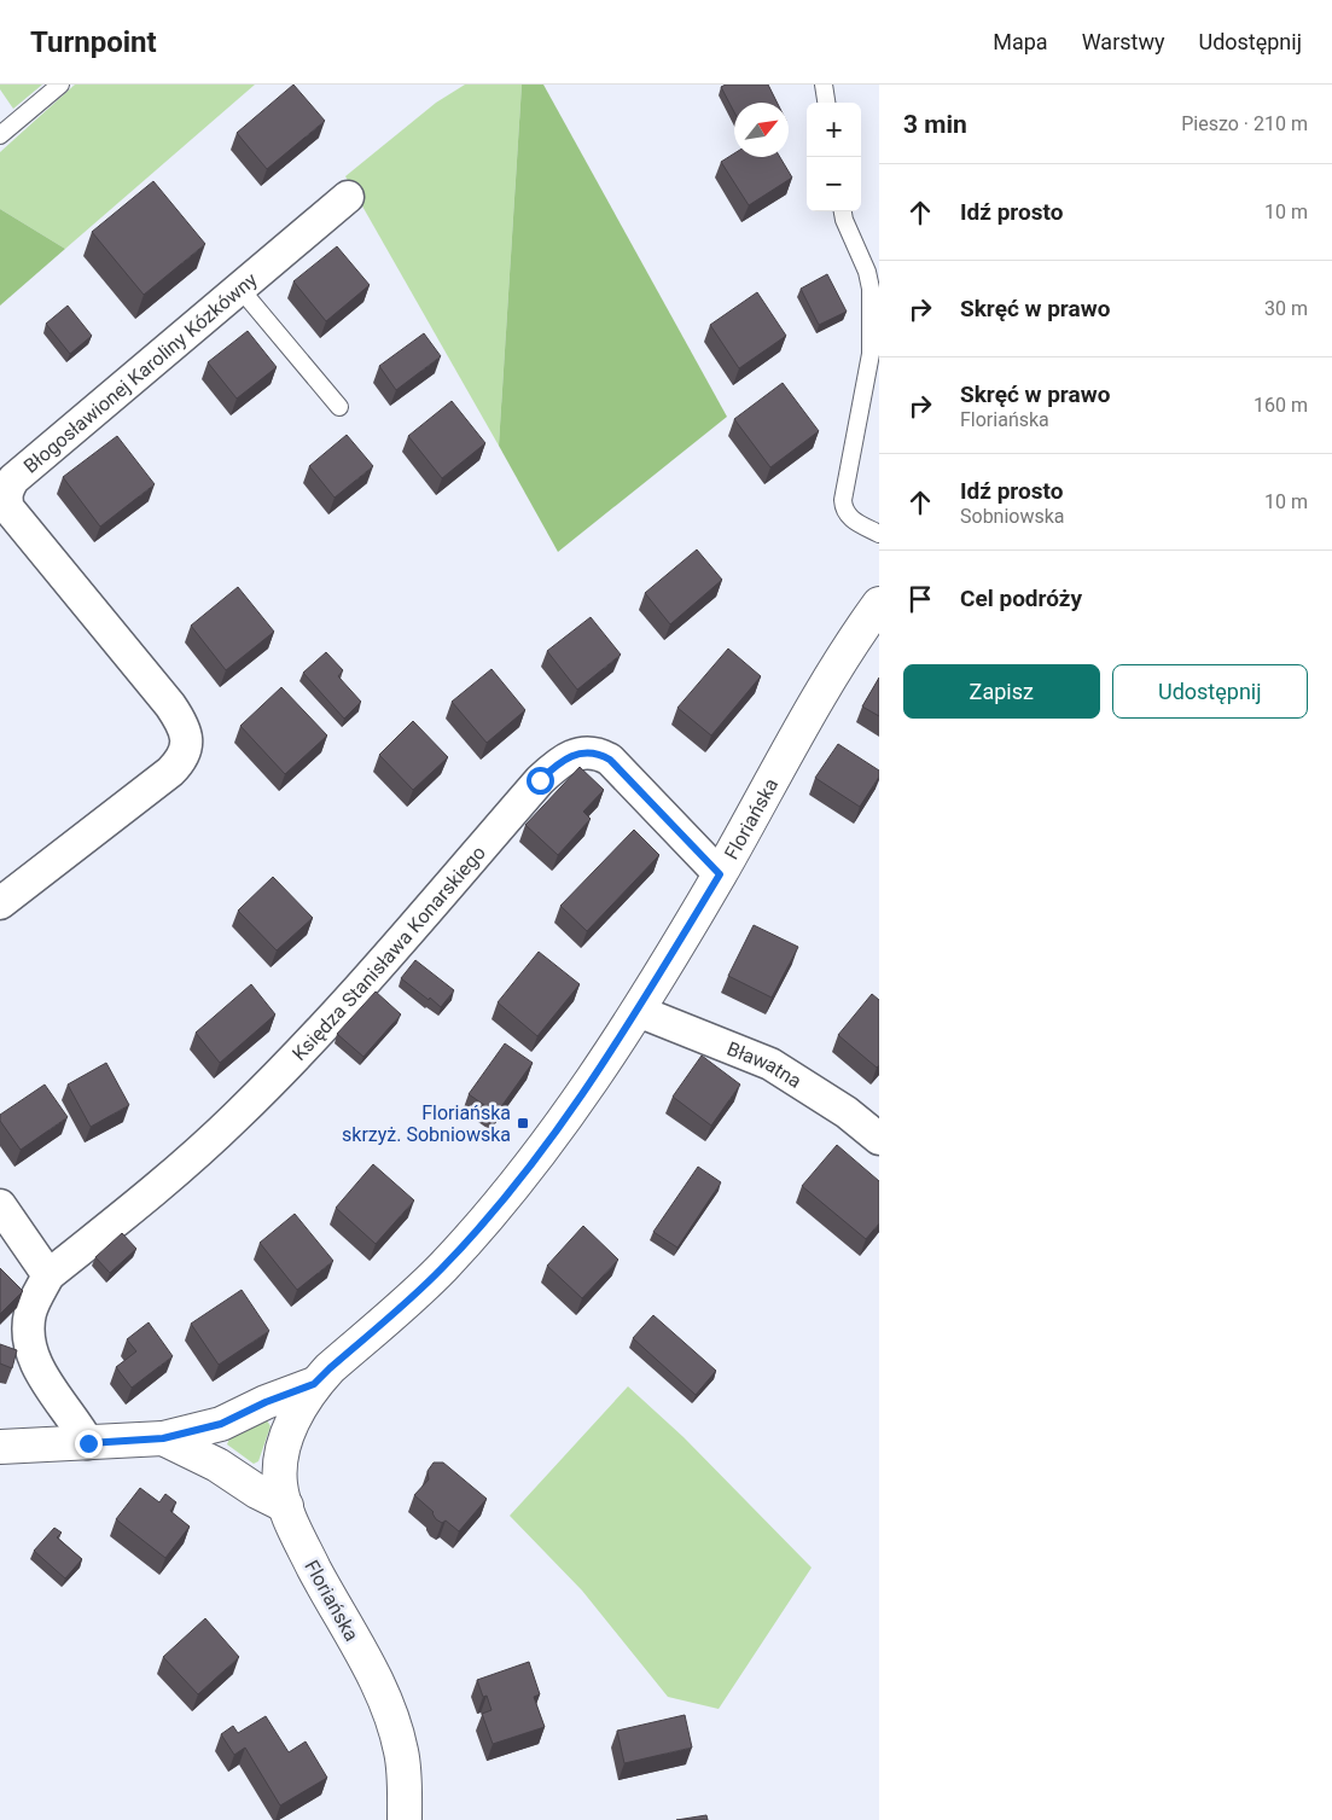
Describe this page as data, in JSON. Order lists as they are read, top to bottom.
{
  "streets": {
    "street": [
      "Błogosławionej Karoliny Kózkówny",
      "Floriańska",
      "Księdza Stanisława Konarskiego",
      "Bławatna"
    ]
  },
  "crossings": [
    ["Floriańska", "Księdza Stanisława Konarskiego"],
    ["Floriańska", "Bławatna"]
  ],
  "places": {
    "transit": ["Floriańska skrzyż. Sobniowska"]
  },
  "north": "top right",
  "page": {
    "header": "Turnpoint",
    "nav": ["Mapa", "Warstwy", "Udostępnij"],
    "heading": ["3 min", "Pieszo · 210 m"],
    "map_buttons": ["+", "−"],
    "list": [
      ["Idź prosto", "10 m"],
      ["Skręć w prawo", "30 m"],
      ["Skręć w prawo", "Floriańska", "160 m"],
      ["Idź prosto", "Sobniowska", "10 m"],
      "Cel podróży"
    ],
    "buttons": ["Zapisz", "Udostępnij"]
  }
}
